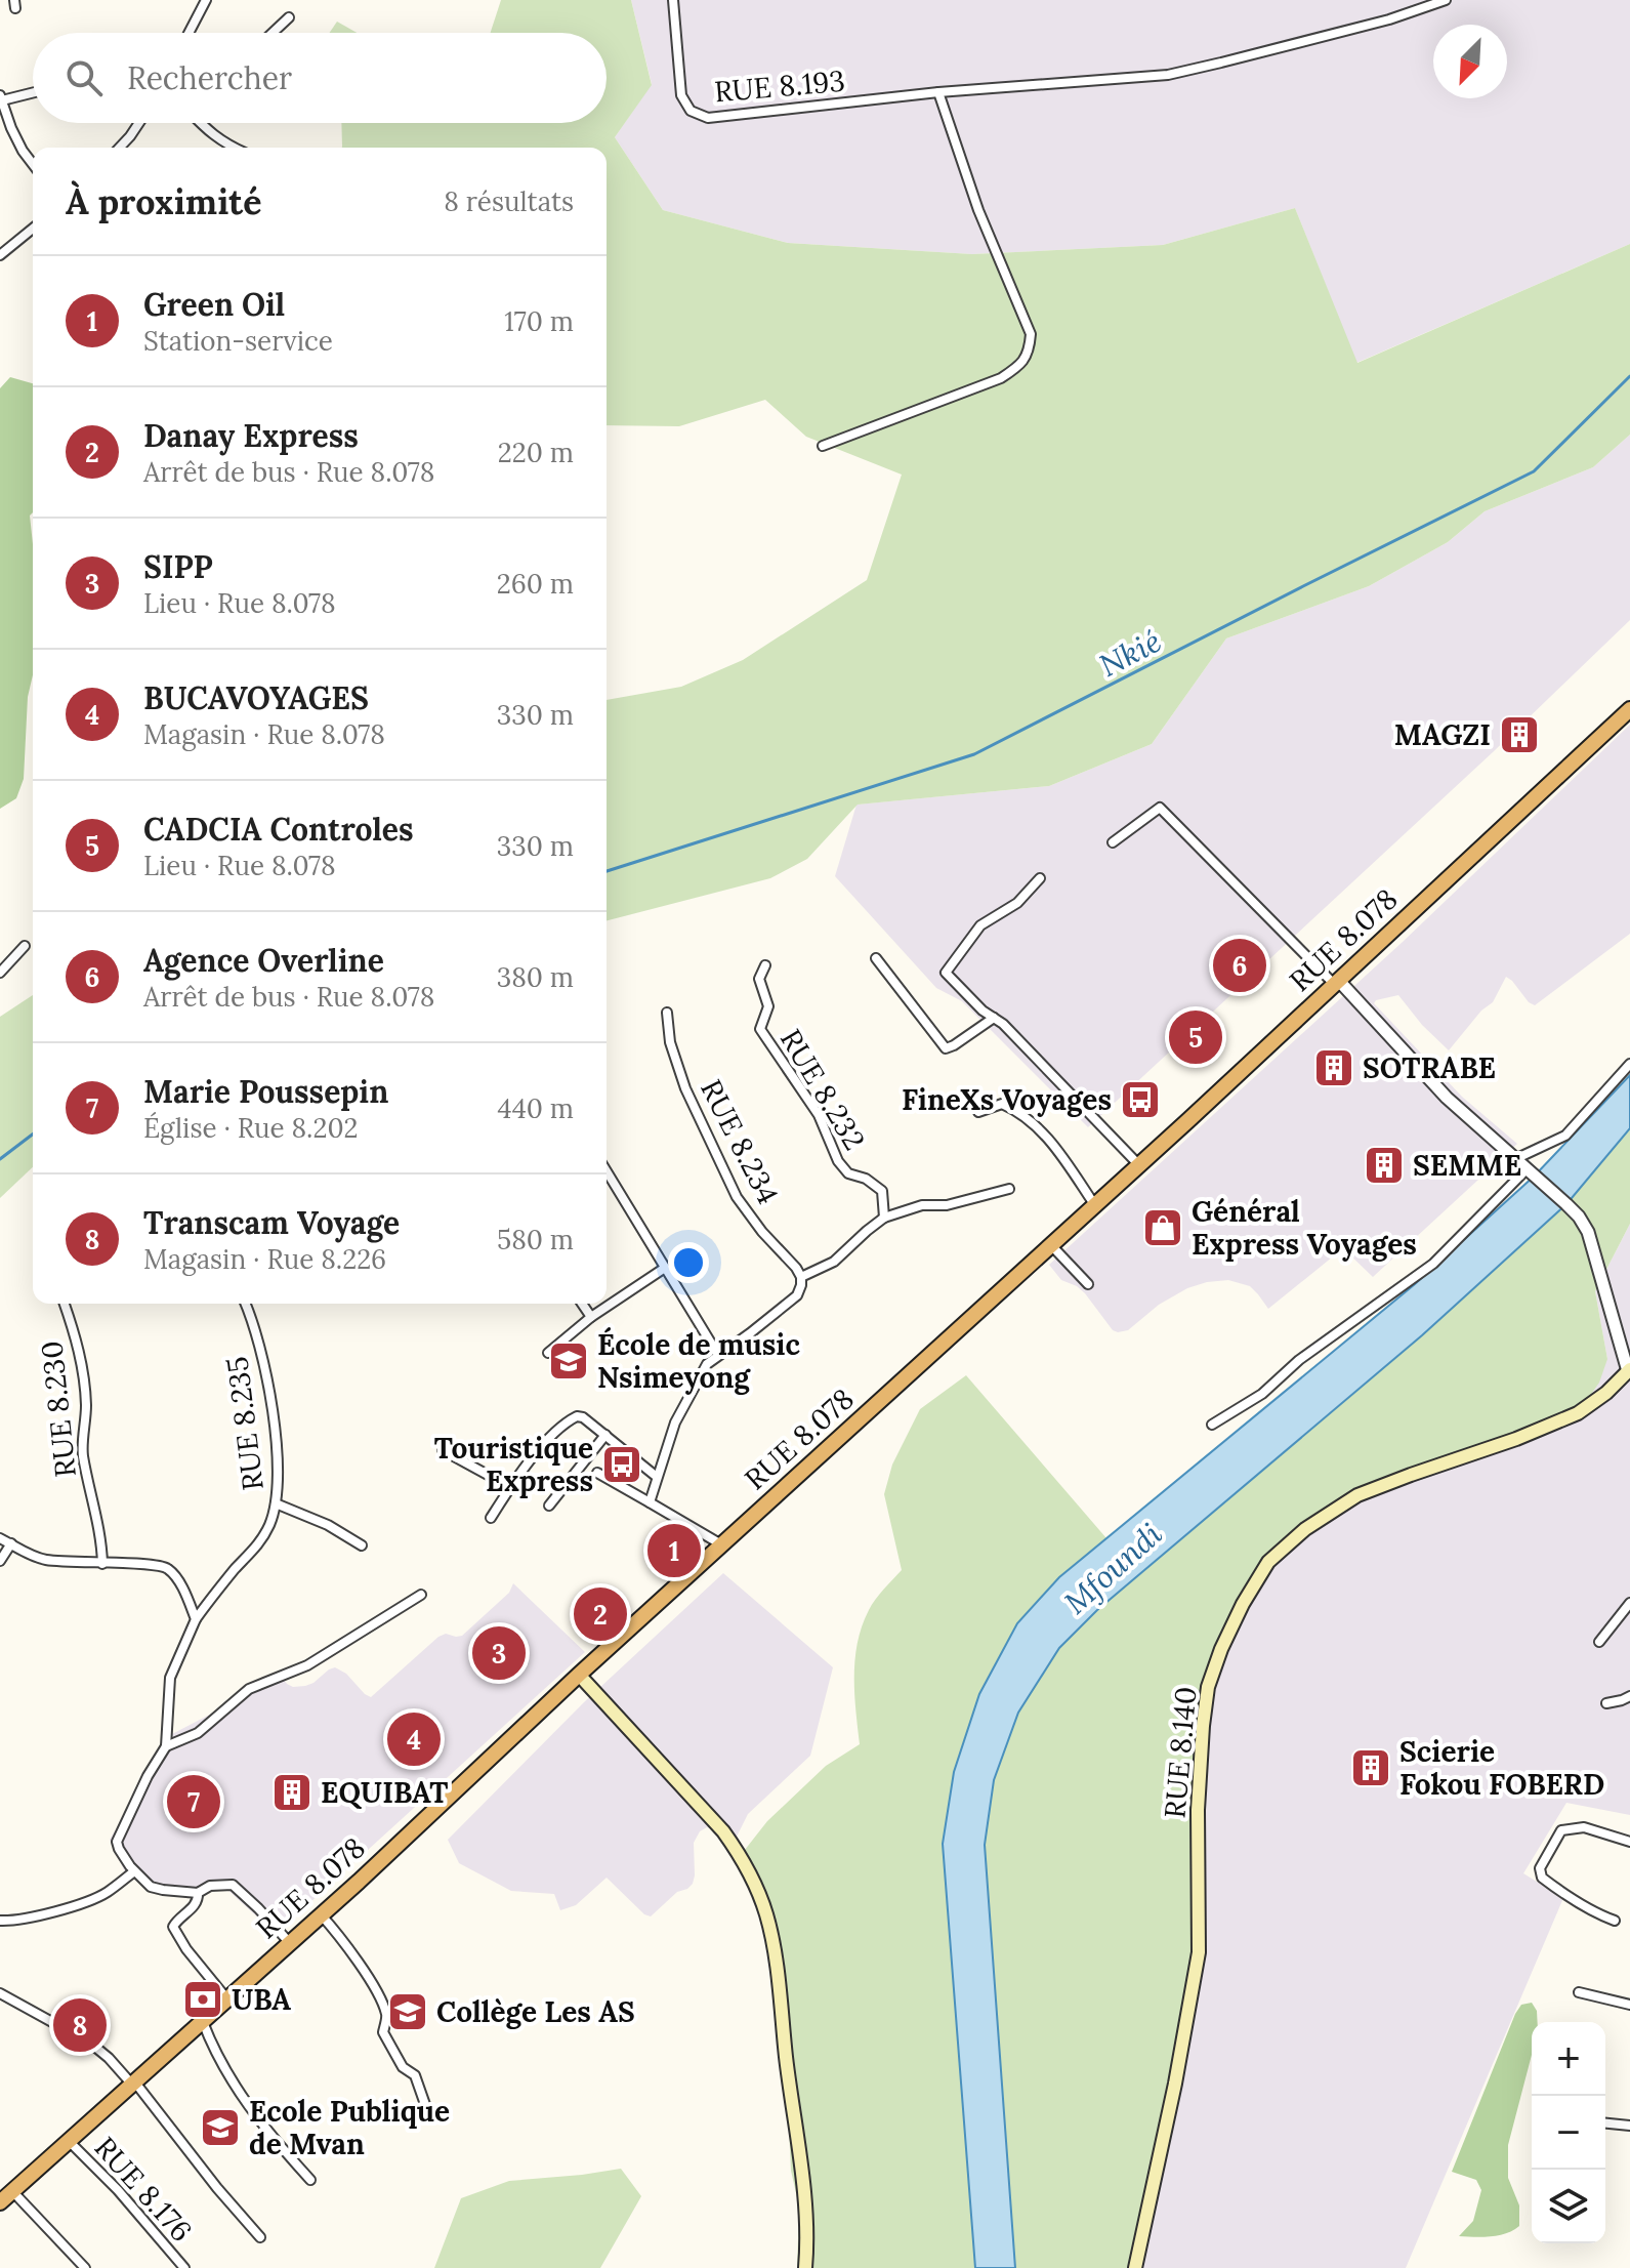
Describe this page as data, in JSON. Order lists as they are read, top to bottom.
{
  "streets": {
    "highway": ["RUE 8.078"],
    "main road": ["RUE 8.140"],
    "street": [
      "RUE 8.193",
      "RUE 8.232",
      "RUE 8.234",
      "RUE 8.230",
      "RUE 8.235",
      "RUE 8.176"
    ]
  },
  "crossings": [
    ["RUE 8.078", "RUE 8.176"]
  ],
  "water": ["Nkié", "Mfoundi"],
  "places": {
    "building": [
      "MAGZI",
      "SOTRABE",
      "SEMME",
      "Scierie Fokou FOBERD",
      "EQUIBAT"
    ],
    "bus stop": ["FineXs Voyages", "Touristique Express"],
    "shop": ["Général Express Voyages"],
    "school or university": ["École de music Nsimeyong", "Collège Les AS", "Ecole Publique de Mvan"],
    "bank": ["UBA"]
  },
  "north": "bottom left",
  "page": {
    "search": "Rechercher",
    "heading": ["À proximité", "8 résultats"],
    "list": [
      {
        "mark": "1",
        "name": "Green Oil",
        "note": "Station-service",
        "value": "170 m"
      },
      {
        "mark": "2",
        "name": "Danay Express",
        "note": "Arrêt de bus · Rue 8.078",
        "value": "220 m"
      },
      {
        "mark": "3",
        "name": "SIPP",
        "note": "Lieu · Rue 8.078",
        "value": "260 m"
      },
      {
        "mark": "4",
        "name": "BUCAVOYAGES",
        "note": "Magasin · Rue 8.078",
        "value": "330 m"
      },
      {
        "mark": "5",
        "name": "CADCIA Controles",
        "note": "Lieu · Rue 8.078",
        "value": "330 m"
      },
      {
        "mark": "6",
        "name": "Agence Overline",
        "note": "Arrêt de bus · Rue 8.078",
        "value": "380 m"
      },
      {
        "mark": "7",
        "name": "Marie Poussepin",
        "note": "Église · Rue 8.202",
        "value": "440 m"
      },
      {
        "mark": "8",
        "name": "Transcam Voyage",
        "note": "Magasin · Rue 8.226",
        "value": "580 m"
      }
    ],
    "pins": [
      "6",
      "5",
      "1",
      "2",
      "3",
      "4",
      "7",
      "8"
    ],
    "map_buttons": ["+", "−"]
  }
}
